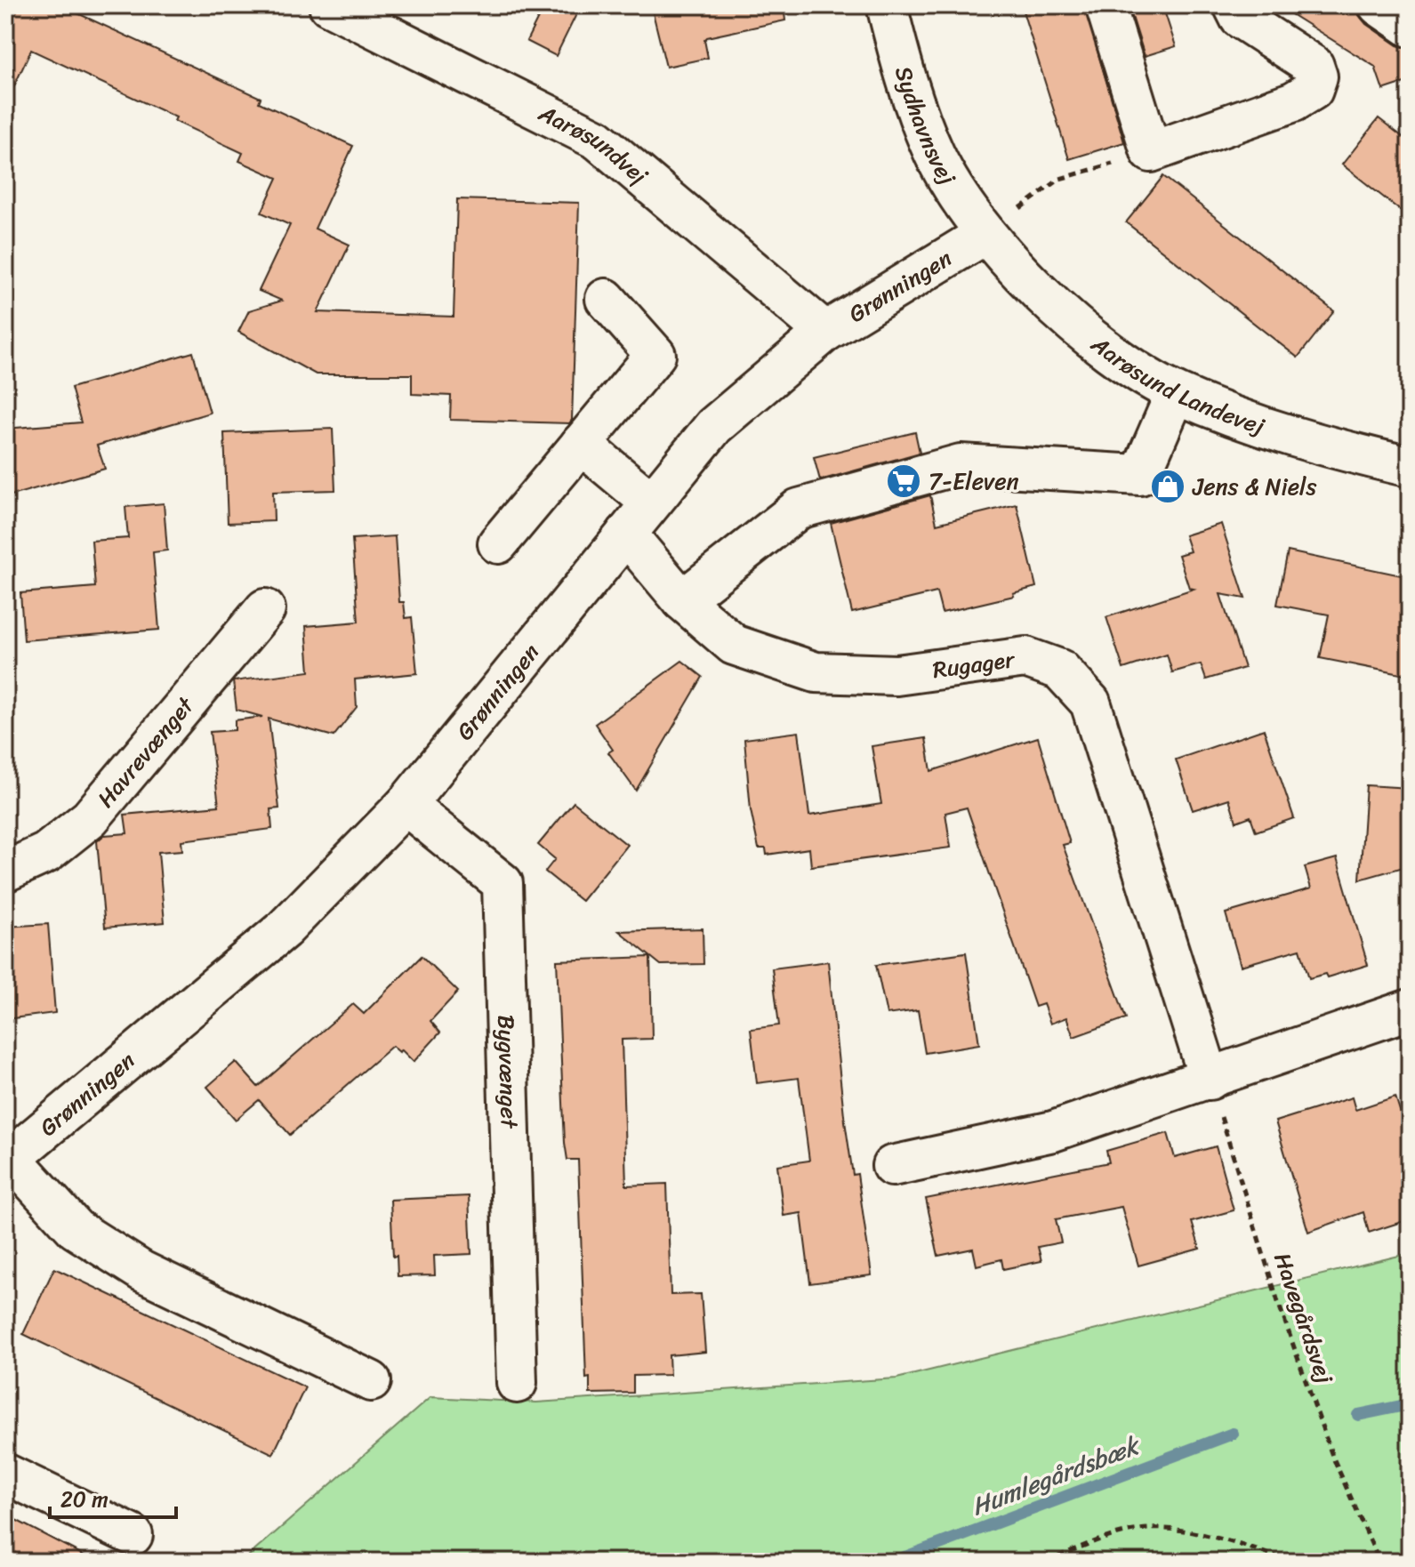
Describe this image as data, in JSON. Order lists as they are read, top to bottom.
{
  "streets": {
    "street": [
      "Sydhavnsvej",
      "Aarøsundvej",
      "Grønningen",
      "Aarøsund Landevej",
      "Rugager",
      "Havrevænget",
      "Bygvænget"
    ],
    "path": ["Havegårdsvej"]
  },
  "crossings": [
    ["Sydhavnsvej", "Grønningen"],
    ["Sydhavnsvej", "Aarøsund Landevej"],
    ["Aarøsundvej", "Grønningen"],
    ["Grønningen", "Aarøsund Landevej"],
    ["Grønningen", "Rugager"],
    ["Grønningen", "Bygvænget"],
    ["Rugager", "Havegårdsvej"]
  ],
  "water": ["Humlegårdsbæk"],
  "places": {
    "supermarket": ["7-Eleven"],
    "shop": ["Jens & Niels"]
  },
  "scale_bar": "20 m"
}
